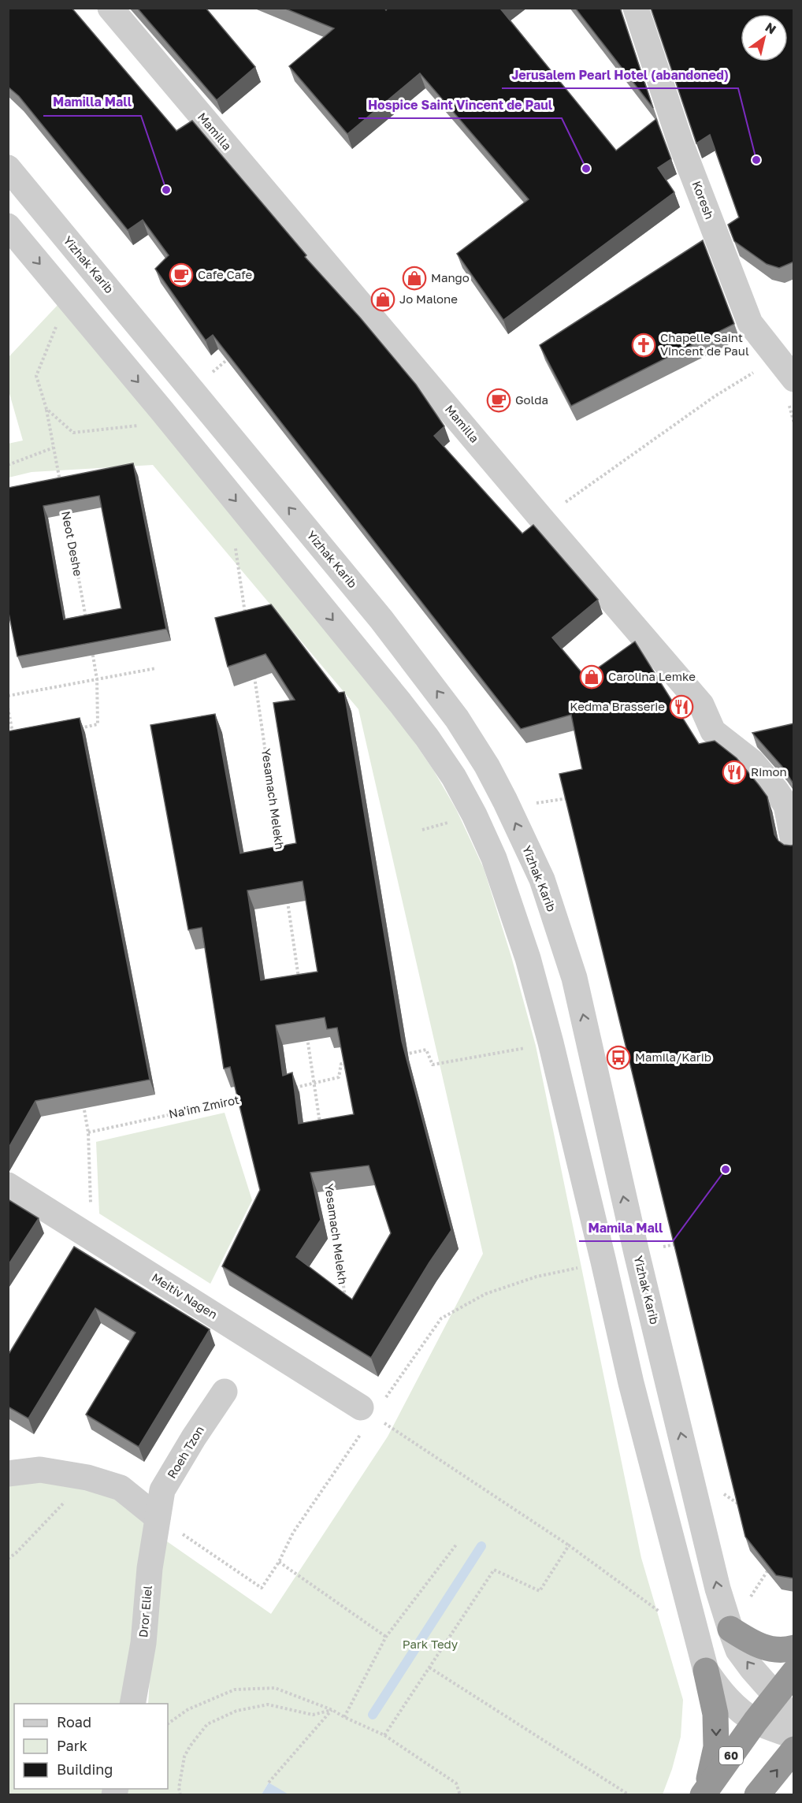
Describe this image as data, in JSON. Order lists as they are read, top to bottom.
{
  "streets": {
    "highway": ["60"],
    "street": [
      "Mamilla",
      "Koresh",
      "Yizhak Karib",
      "Meitiv Nagen",
      "Roeh Tzon",
      "Dror Eliel"
    ],
    "path": ["Neot Deshe", "Yesamach Melekh", "Na'im Zmirot"]
  },
  "crossings": [
    ["Yizhak Karib", "60"],
    ["Roeh Tzon", "Dror Eliel"]
  ],
  "parks": ["Park Tedy"],
  "places": {
    "other": [
      "Jerusalem Pearl Hotel (abandoned)",
      "Hospice Saint Vincent de Paul",
      "Mamilla Mall",
      "Mamila Mall"
    ],
    "cafe": ["Cafe Cafe", "Golda"],
    "shop": ["Mango", "Jo Malone", "Carolina Lemke"],
    "church": ["Chapelle Saint Vincent de Paul"],
    "restaurant": ["Kedma Brasserie", "Rimon"],
    "bus stop": ["Mamila/Karib"]
  },
  "legend": ["Road", "Park", "Building"],
  "north": "top right"
}
